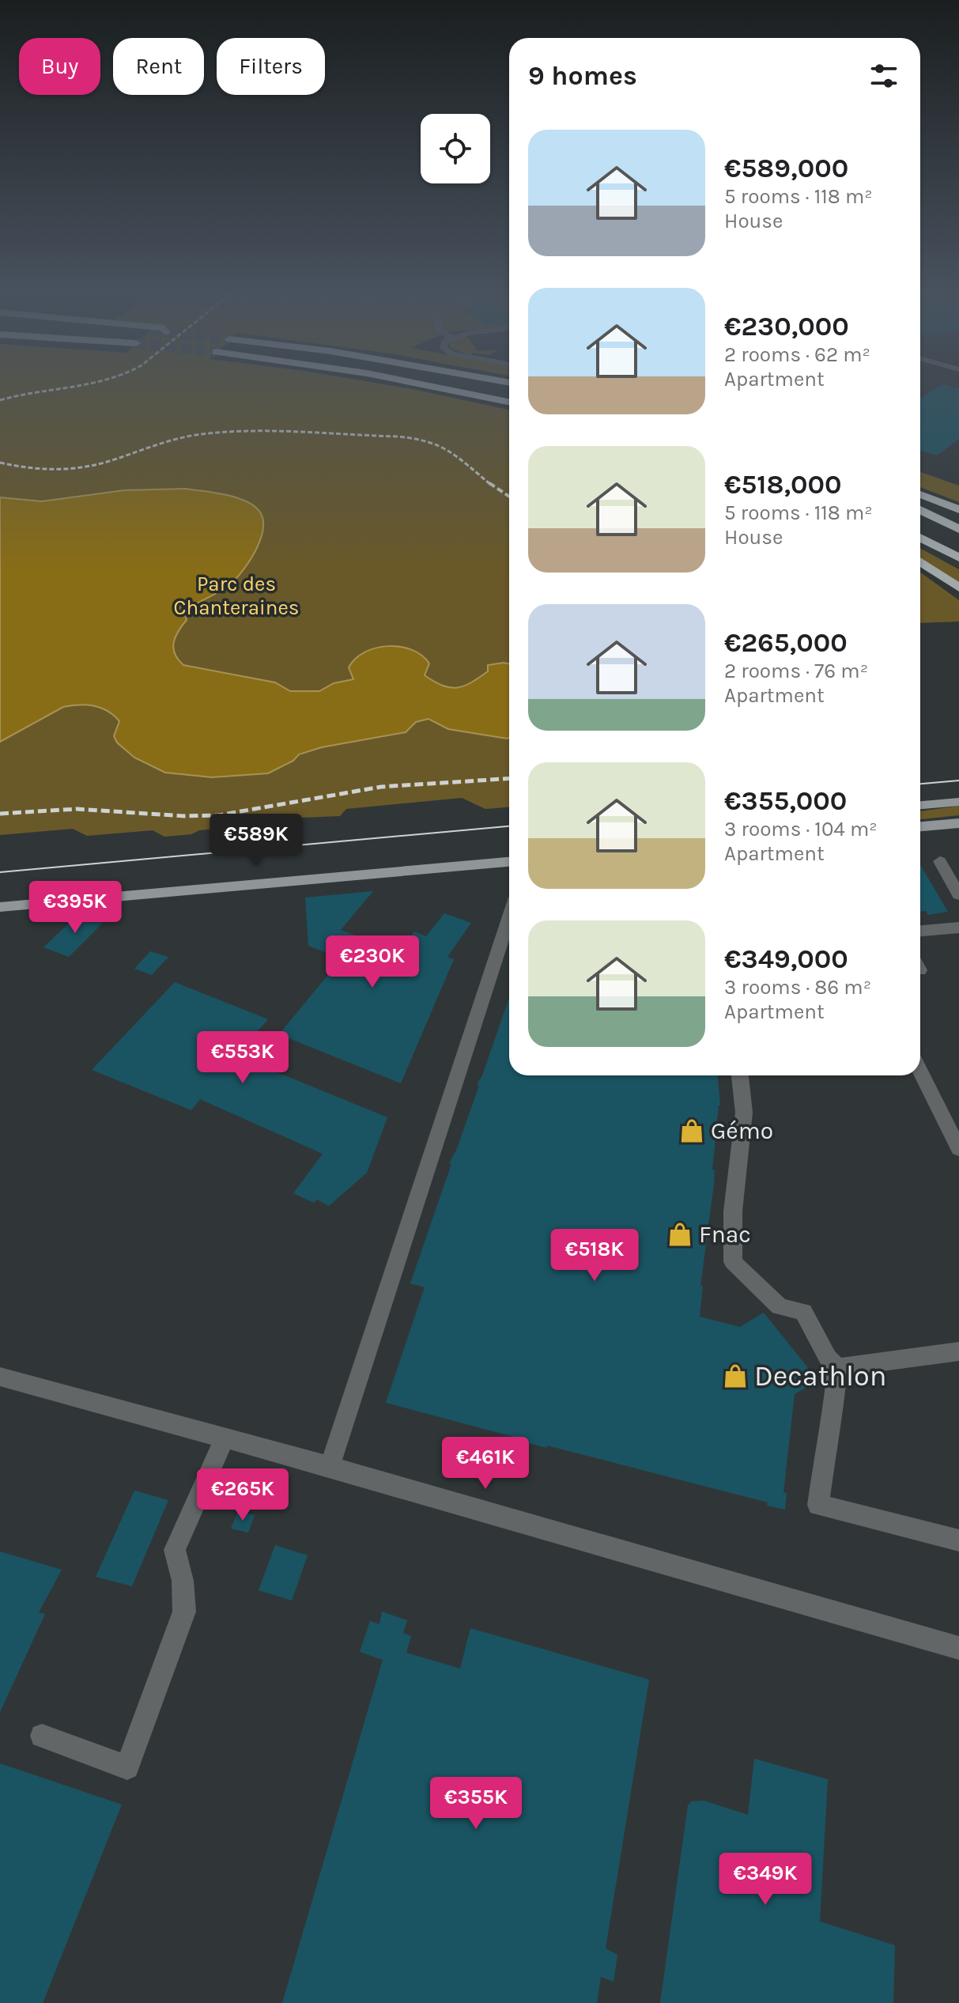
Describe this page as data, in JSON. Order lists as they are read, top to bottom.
{
  "parks": ["Parc des Chanteraines"],
  "places": {
    "shop": ["Gémo", "Fnac", "Decathlon"]
  },
  "page": {
    "chip": ["Buy", "Rent", "Filters"],
    "heading": "9 homes",
    "list": [
      {
        "name": "€589,000",
        "note": "5 rooms · 118 m² · House"
      },
      {
        "name": "€230,000",
        "note": "2 rooms · 62 m² · Apartment"
      },
      {
        "name": "€518,000",
        "note": "5 rooms · 118 m² · House"
      },
      {
        "name": "€265,000",
        "note": "2 rooms · 76 m² · Apartment"
      },
      {
        "name": "€355,000",
        "note": "3 rooms · 104 m² · Apartment"
      },
      {
        "name": "€349,000",
        "note": "3 rooms · 86 m² · Apartment"
      }
    ],
    "price": [
      "€589K",
      "€395K",
      "€230K",
      "€553K",
      "€518K",
      "€461K",
      "€265K",
      "€355K",
      "€349K"
    ]
  }
}
